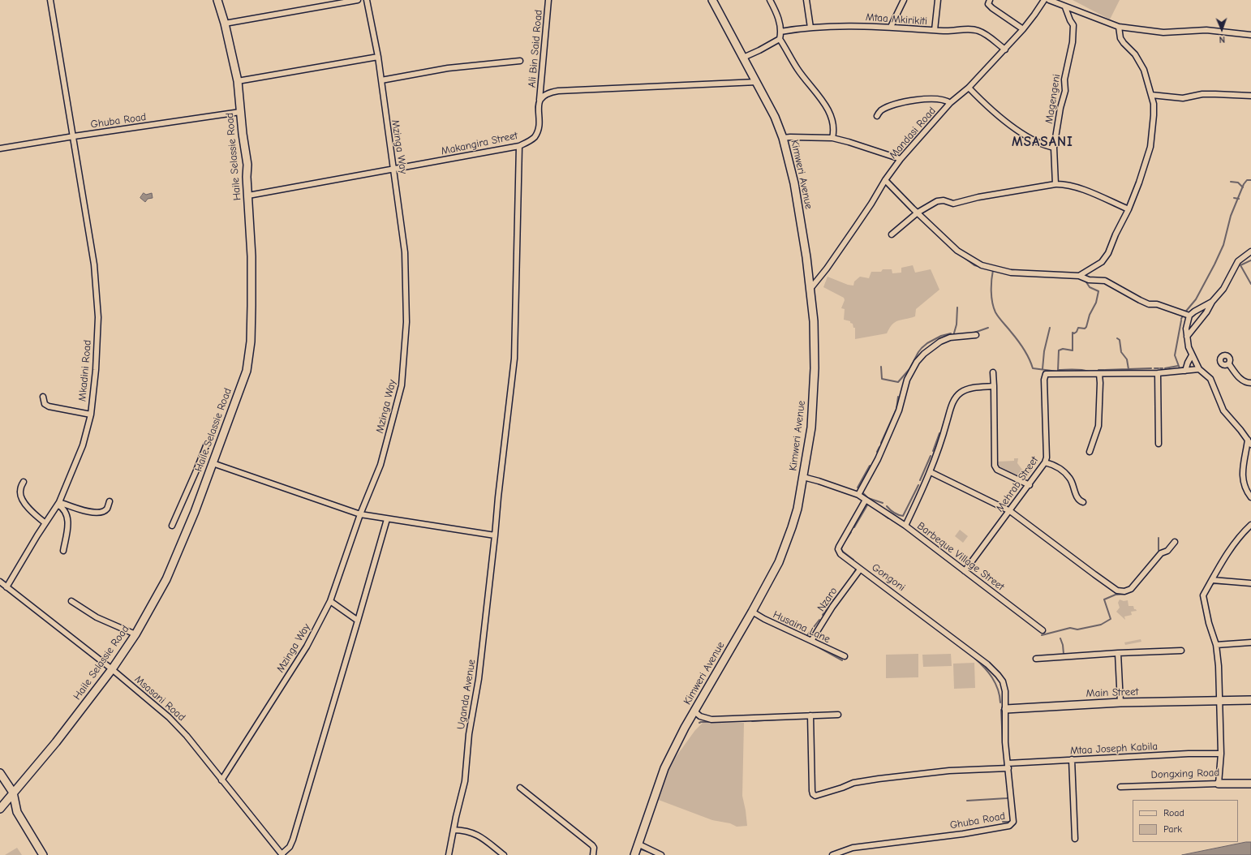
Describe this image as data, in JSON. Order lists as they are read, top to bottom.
{
  "streets": {
    "street": [
      "Mtaa Mkirikiti",
      "Ali Bin Said Road",
      "Magengeni",
      "Ghuba Road",
      "Mandasi Road",
      "Makangira Street",
      "Mzinga Way",
      "Haile Selassie Road",
      "Kimweri Avenue",
      "Mkadini Road",
      "Mehrab Street",
      "Barbeque Village Street",
      "Gongoni",
      "Nzaro",
      "Husaina Lane",
      "Main Street",
      "Uganda Avenue",
      "Msasani Road",
      "Mtaa Joseph Kabila",
      "Dongxing Road"
    ]
  },
  "crossings": [
    ["Mtaa Mkirikiti", "Mandasi Road"],
    ["Ali Bin Said Road", "Makangira Street"],
    ["Ghuba Road", "Haile Selassie Road"],
    ["Ghuba Road", "Mkadini Road"],
    ["Ghuba Road", "Gongoni"],
    ["Ghuba Road", "Main Street"],
    ["Ghuba Road", "Mtaa Joseph Kabila"],
    ["Mandasi Road", "Kimweri Avenue"],
    ["Makangira Street", "Mzinga Way"],
    ["Makangira Street", "Haile Selassie Road"],
    ["Makangira Street", "Uganda Avenue"],
    ["Mzinga Way", "Msasani Road"],
    ["Haile Selassie Road", "Msasani Road"],
    ["Kimweri Avenue", "Husaina Lane"],
    ["Mkadini Road", "Msasani Road"],
    ["Mehrab Street", "Barbeque Village Street"],
    ["Barbeque Village Street", "Gongoni"],
    ["Gongoni", "Nzaro"],
    ["Gongoni", "Main Street"],
    ["Nzaro", "Husaina Lane"]
  ],
  "districts": ["MSASANI"],
  "legend": ["Road", "Park"],
  "north": "bottom"
}
